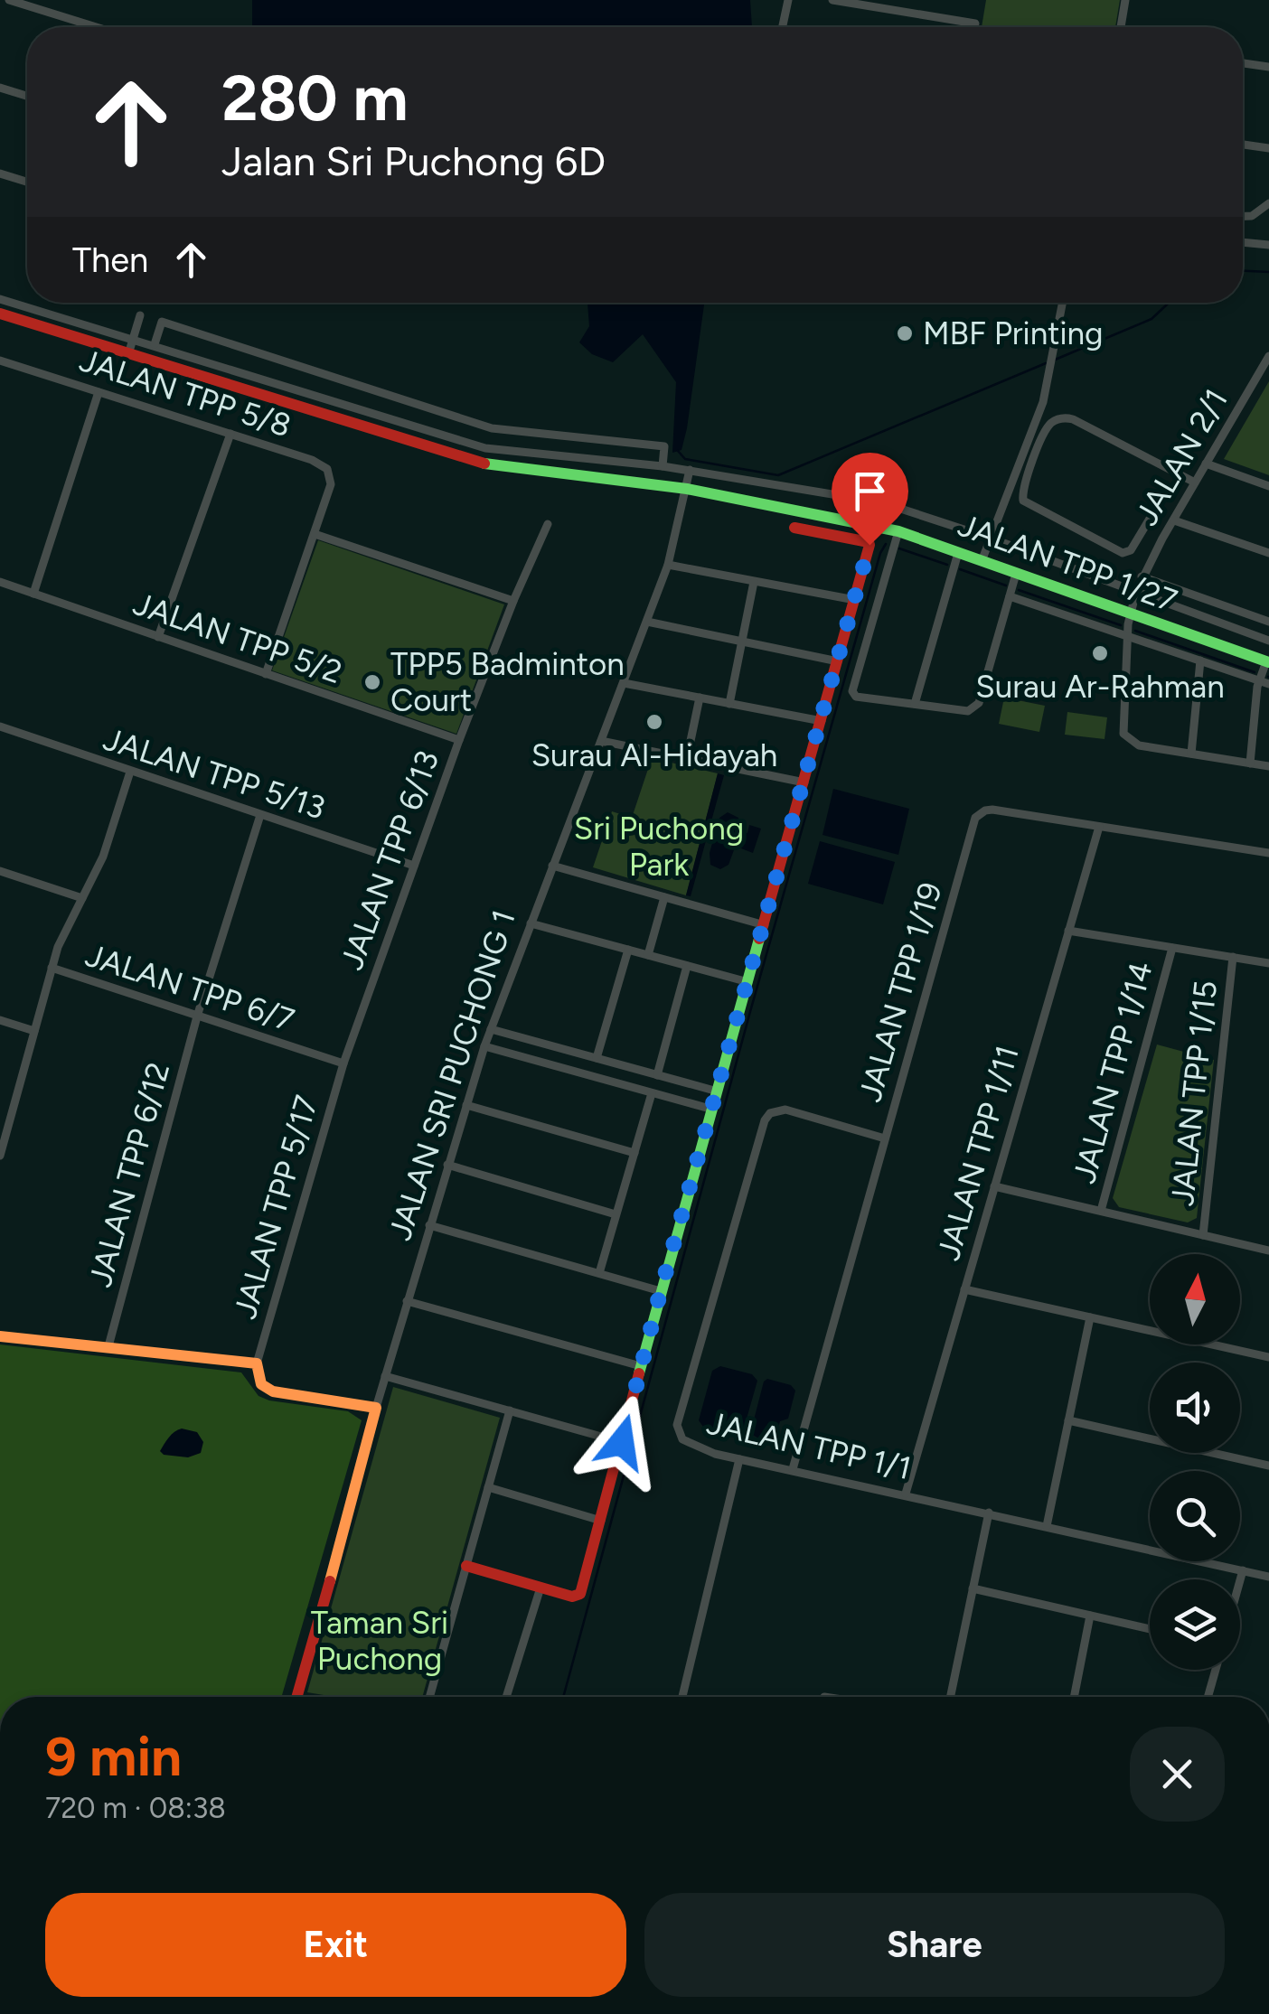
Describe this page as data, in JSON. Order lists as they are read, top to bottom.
{
  "streets": {
    "main road": ["JALAN TPP 1/27", "JALAN SRI PUCHONG 1"],
    "street": [
      "JALAN TPP 5/8",
      "JALAN 2/1",
      "JALAN TPP 5/2",
      "JALAN TPP 5/13",
      "JALAN TPP 6/13",
      "JALAN TPP 6/7",
      "JALAN TPP 1/19",
      "JALAN TPP 1/14",
      "JALAN TPP 1/15",
      "JALAN TPP 1/11",
      "JALAN TPP 6/12",
      "JALAN TPP 5/17",
      "JALAN TPP 1/1"
    ]
  },
  "crossings": [
    ["JALAN 2/1", "JALAN TPP 1/27"],
    ["JALAN TPP 1/27", "JALAN SRI PUCHONG 1"],
    ["JALAN TPP 5/2", "JALAN TPP 6/13"],
    ["JALAN TPP 5/13", "JALAN TPP 6/13"],
    ["JALAN TPP 5/13", "JALAN TPP 6/12"],
    ["JALAN TPP 6/13", "JALAN TPP 6/7"],
    ["JALAN TPP 6/13", "JALAN TPP 5/17"],
    ["JALAN TPP 6/7", "JALAN TPP 6/12"],
    ["JALAN TPP 6/7", "JALAN TPP 5/17"],
    ["JALAN TPP 1/19", "JALAN TPP 1/11"],
    ["JALAN TPP 1/19", "JALAN TPP 1/1"],
    ["JALAN TPP 1/11", "JALAN TPP 1/1"]
  ],
  "parks": ["Sri Puchong Park", "Taman Sri Puchong"],
  "places": [
    "MBF Printing",
    "Surau Ar-Rahman",
    "TPP5 Badminton Court",
    "Surau Al-Hidayah"
  ],
  "north": "top",
  "page": {
    "turn": ["280 m", "Jalan Sri Puchong 6D"],
    "then": "Then",
    "heading": ["9 min", "720 m · 08:38"],
    "buttons": ["Exit", "Share"]
  }
}
